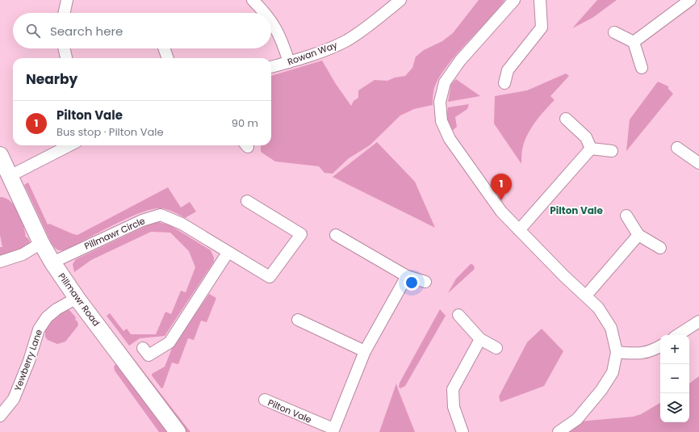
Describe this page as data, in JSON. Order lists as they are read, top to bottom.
{
  "streets": {
    "street": [
      "Rowan Way",
      "Pillmawr Circle",
      "Pillmawr Road",
      "Yewberry Lane",
      "Pilton Vale"
    ]
  },
  "crossings": [
    ["Pillmawr Circle", "Pillmawr Road"],
    ["Pillmawr Road", "Yewberry Lane"]
  ],
  "districts": ["Pilton Vale"],
  "page": {
    "search": "Search here",
    "heading": "Nearby",
    "list": [
      {
        "mark": "1",
        "name": "Pilton Vale",
        "note": "Bus stop · Pilton Vale",
        "value": "90 m"
      }
    ],
    "pins": "1",
    "map_buttons": ["+", "−"]
  }
}
